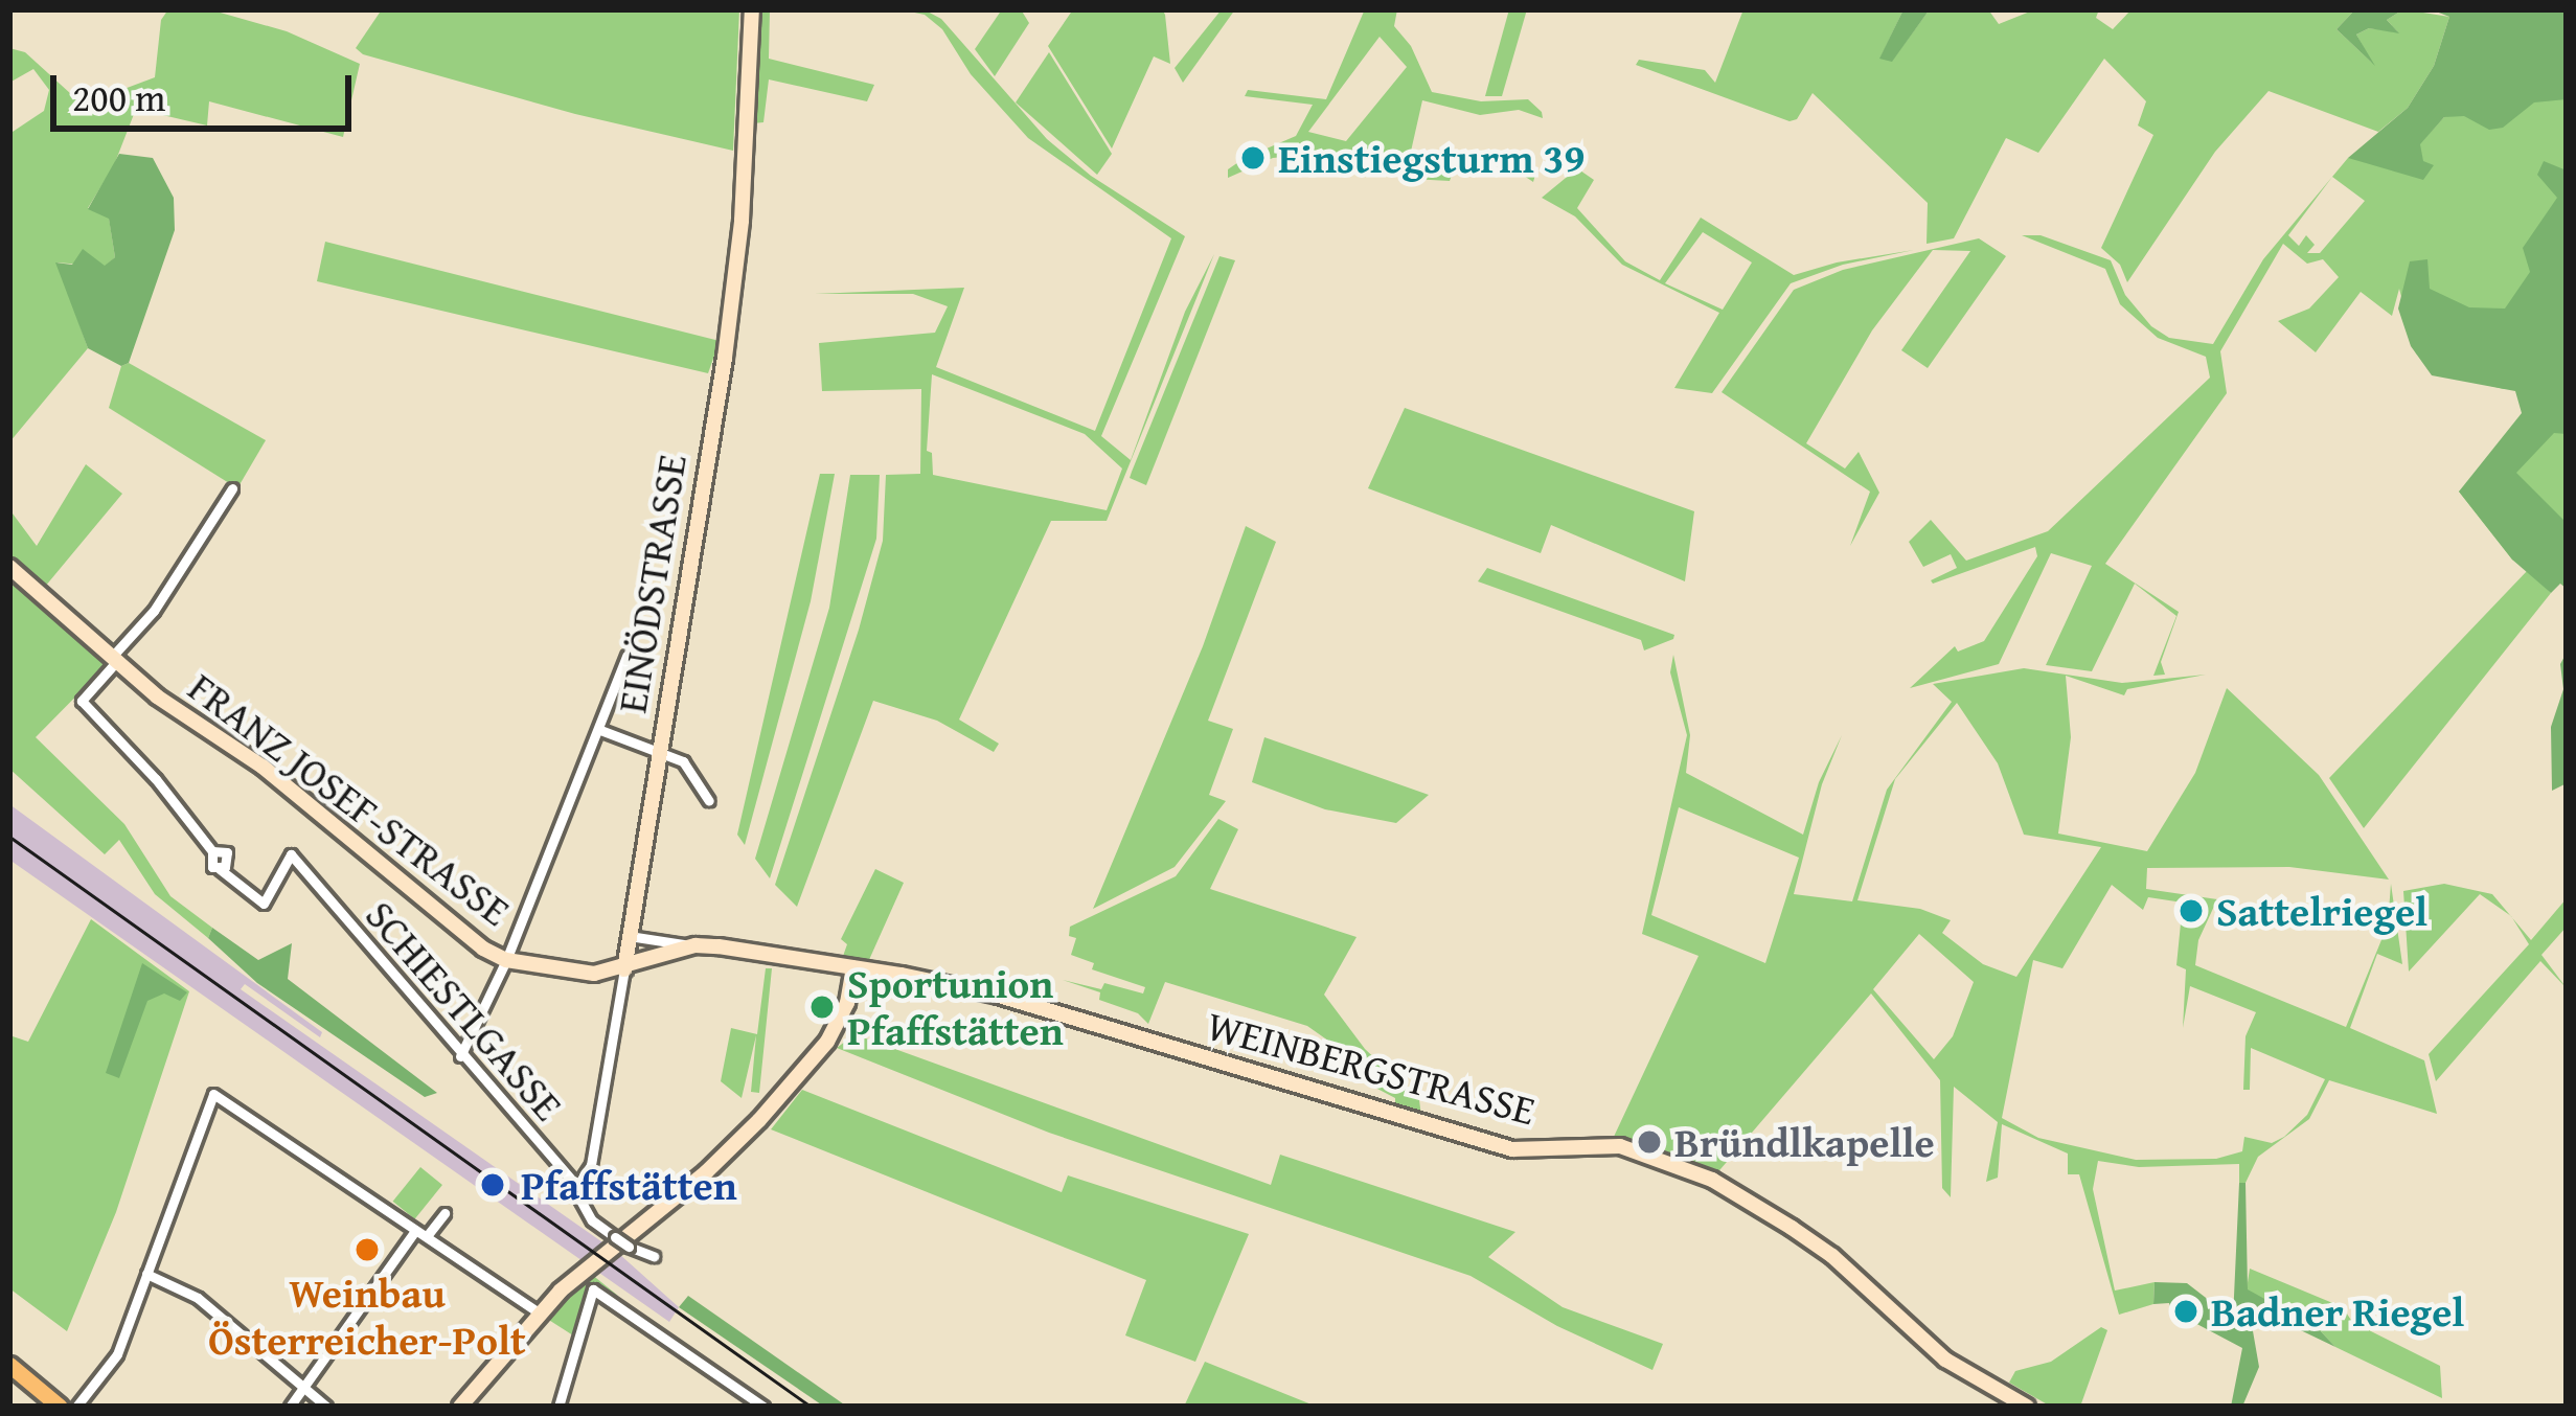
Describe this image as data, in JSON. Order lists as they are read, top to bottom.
{
  "streets": {
    "main road": ["EINÖDSTRASSE", "FRANZ JOSEF-STRASSE", "WEINBERGSTRASSE"],
    "street": ["SCHIESTLGASSE"]
  },
  "crossings": [
    ["EINÖDSTRASSE", "FRANZ JOSEF-STRASSE"],
    ["EINÖDSTRASSE", "SCHIESTLGASSE"],
    ["FRANZ JOSEF-STRASSE", "SCHIESTLGASSE"],
    ["FRANZ JOSEF-STRASSE", "WEINBERGSTRASSE"]
  ],
  "places": [
    "Einstiegsturm 39",
    "Sattelriegel",
    "Sportunion Pfaffstätten",
    "Bründlkapelle",
    "Pfaffstätten",
    "Weinbau Österreicher-Polt",
    "Badner Riegel"
  ],
  "scale_bar": "200 m"
}
